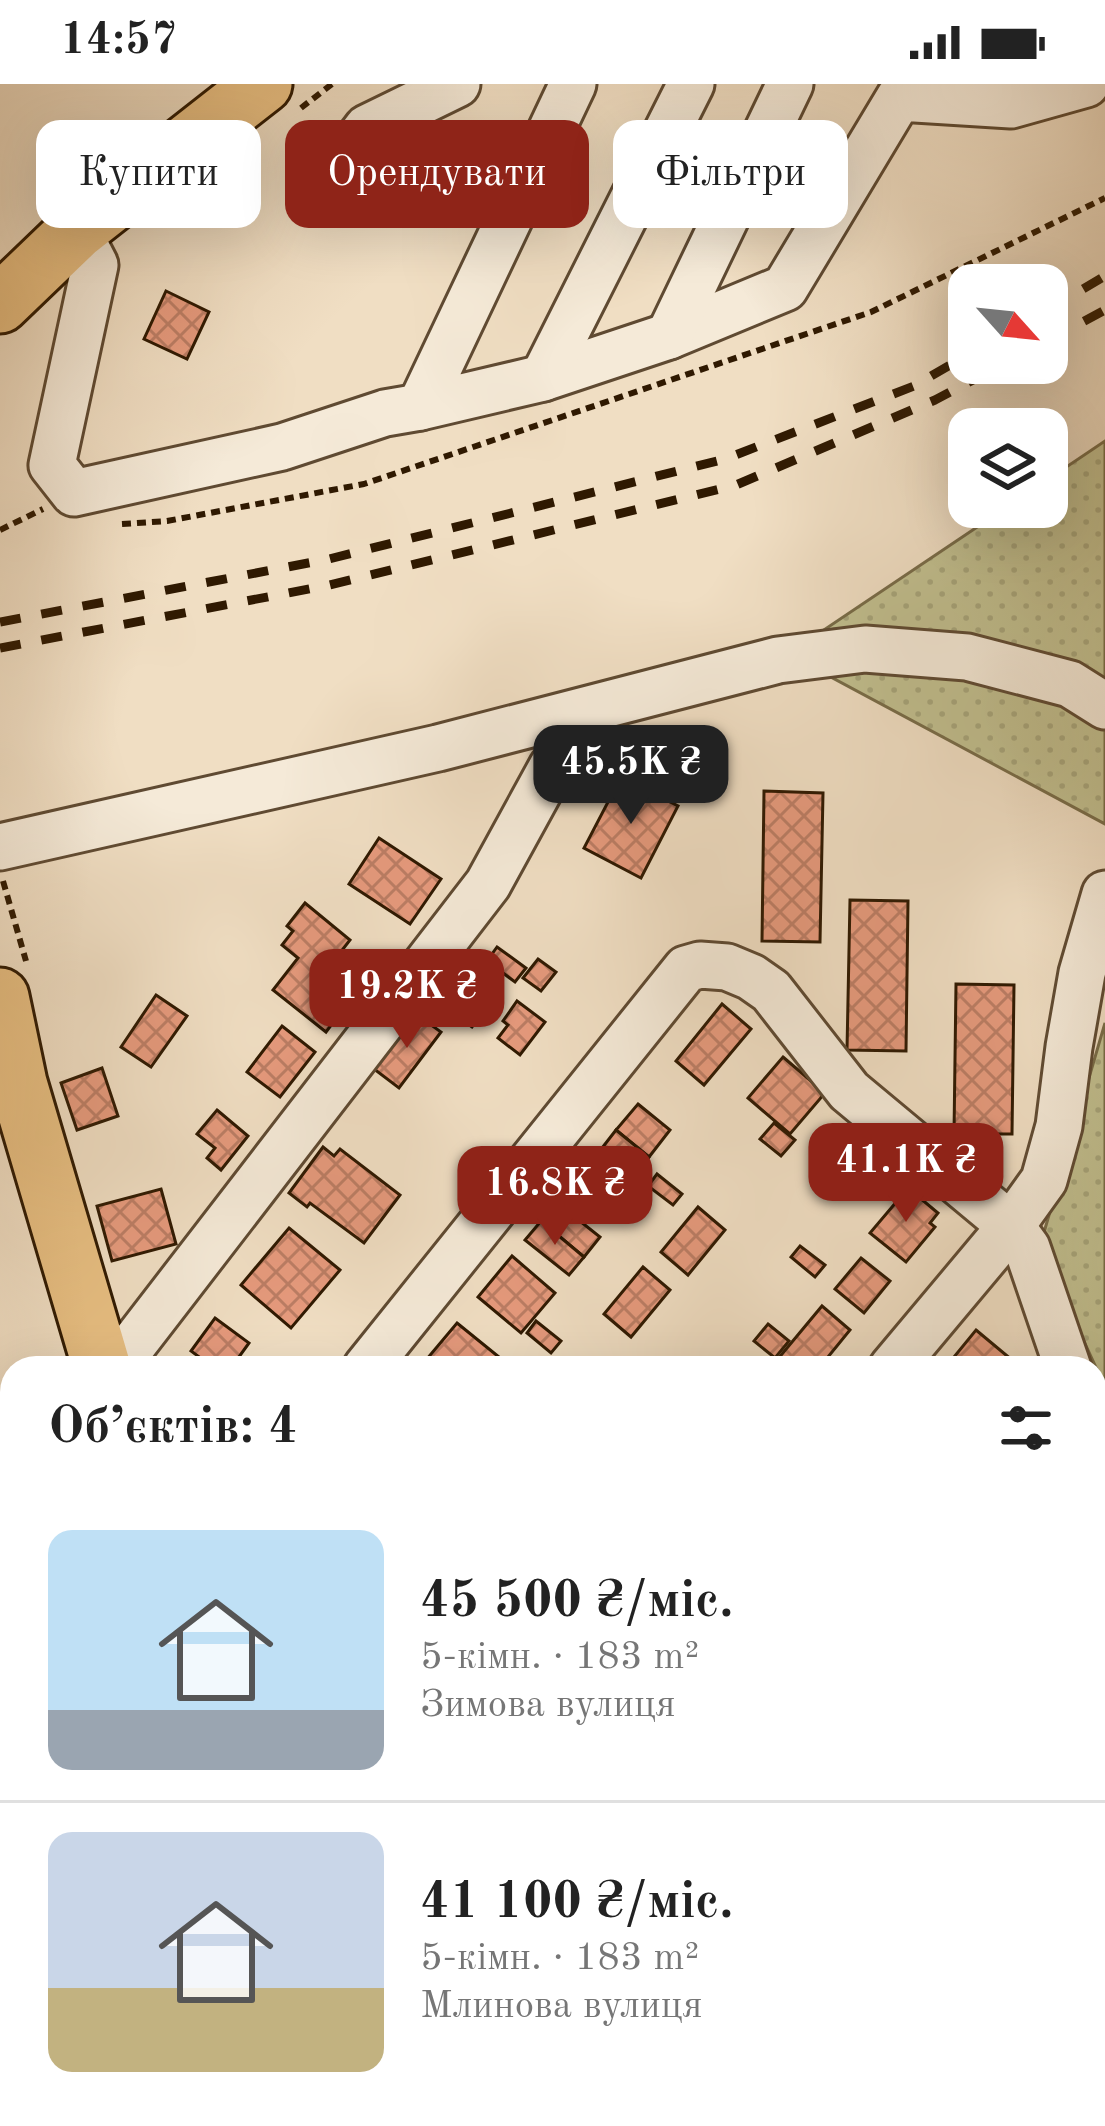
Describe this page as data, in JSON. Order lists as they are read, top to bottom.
{
  "north": "bottom right",
  "page": {
    "status": "14:57",
    "chip": ["Купити", "Орендувати", "Фільтри"],
    "price": [
      "45.5K ₴",
      "19.2K ₴",
      "41.1K ₴",
      "16.8K ₴"
    ],
    "heading": "Об’єктів: 4",
    "list": [
      {
        "name": "45 500 ₴/міс.",
        "note": "5-кімн. · 183 m² · Зимова вулиця"
      },
      {
        "name": "41 100 ₴/міс.",
        "note": "5-кімн. · 183 m² · Млинова вулиця"
      }
    ]
  }
}
